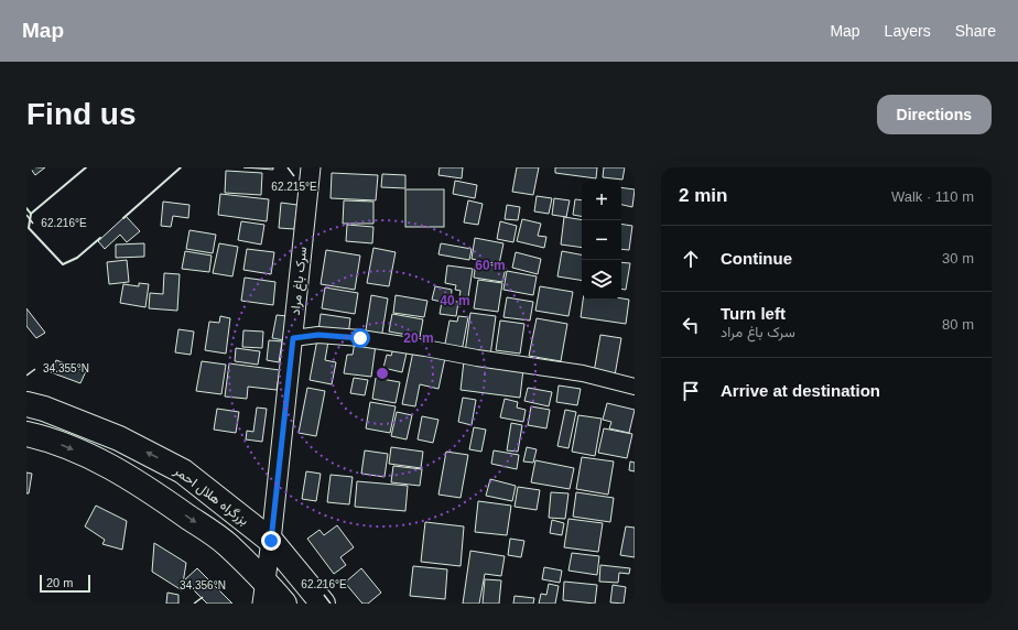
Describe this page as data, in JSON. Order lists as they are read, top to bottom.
{
  "streets": {
    "highway": ["بزرگراه هلال احمر"],
    "street": ["سرک باغ مراد"]
  },
  "crossings": [
    ["سرک باغ مراد", "بزرگراه هلال احمر"]
  ],
  "scale_bar": "20 m",
  "page": {
    "header": "Map",
    "nav": ["Map", "Layers", "Share"],
    "buttons": "Directions",
    "title": "Find us",
    "heading": ["2 min", "Walk · 110 m"],
    "map_buttons": ["+", "−"],
    "list": [
      ["Continue", "30 m"],
      ["Turn left", "سرک باغ مراد", "80 m"],
      "Arrive at destination"
    ],
    "scale": "20 m"
  },
  "coordinates": [
    "62.215°E",
    "62.216°E",
    "34.355°N",
    "34.356°N"
  ],
  "rings": ["60 m", "40 m", "20 m"]
}
